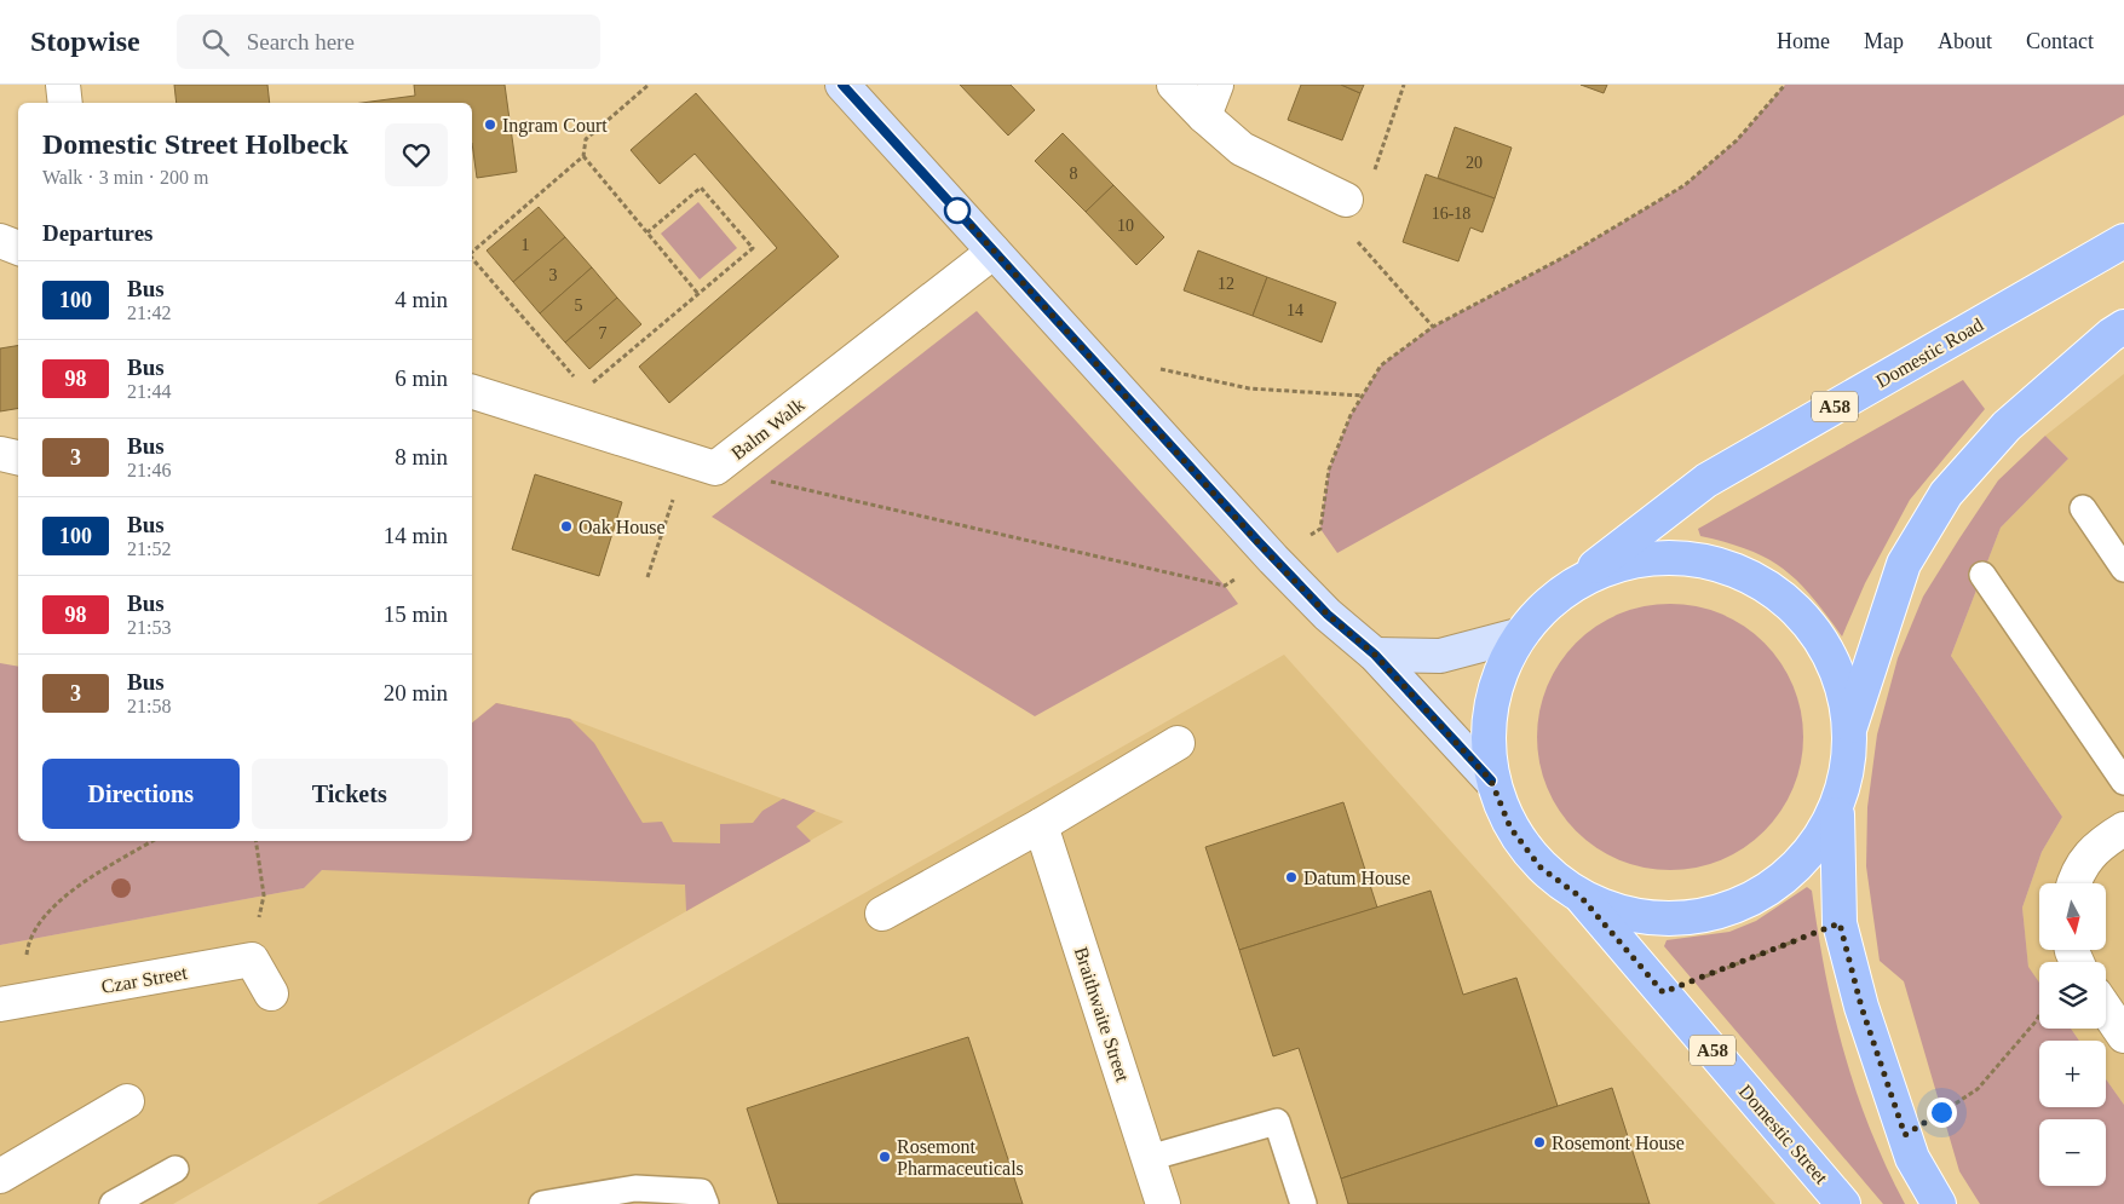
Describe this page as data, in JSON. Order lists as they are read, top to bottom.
{
  "streets": {
    "main road": ["Domestic Road", "A58", "Domestic Street"],
    "street": ["Balm Walk", "Czar Street", "Braithwaite Street"]
  },
  "crossings": [
    ["Domestic Road", "A58"],
    ["A58", "Domestic Street"]
  ],
  "places": [
    "Ingram Court",
    "Oak House",
    "Datum House",
    "Rosemont House",
    "Rosemont Pharmaceuticals"
  ],
  "lines": ["bus line 100"],
  "house_numbers": [
    "20",
    "8",
    "16-18",
    "10",
    "1",
    "3",
    "12",
    "5",
    "14",
    "7"
  ],
  "north": "bottom",
  "page": {
    "header": "Stopwise",
    "search": "Search here",
    "nav": [
      "Home",
      "Map",
      "About",
      "Contact"
    ],
    "heading": [
      ["Domestic Street Holbeck", "Walk · 3 min · 200 m"],
      "Departures"
    ],
    "list": [
      {
        "mark": "100",
        "name": "Bus",
        "note": "21:42",
        "value": "4 min"
      },
      {
        "mark": "98",
        "name": "Bus",
        "note": "21:44",
        "value": "6 min"
      },
      {
        "mark": "3",
        "name": "Bus",
        "note": "21:46",
        "value": "8 min"
      },
      {
        "mark": "100",
        "name": "Bus",
        "note": "21:52",
        "value": "14 min"
      },
      {
        "mark": "98",
        "name": "Bus",
        "note": "21:53",
        "value": "15 min"
      },
      {
        "mark": "3",
        "name": "Bus",
        "note": "21:58",
        "value": "20 min"
      }
    ],
    "buttons": ["Directions", "Tickets"],
    "map_buttons": ["+", "−"]
  }
}
